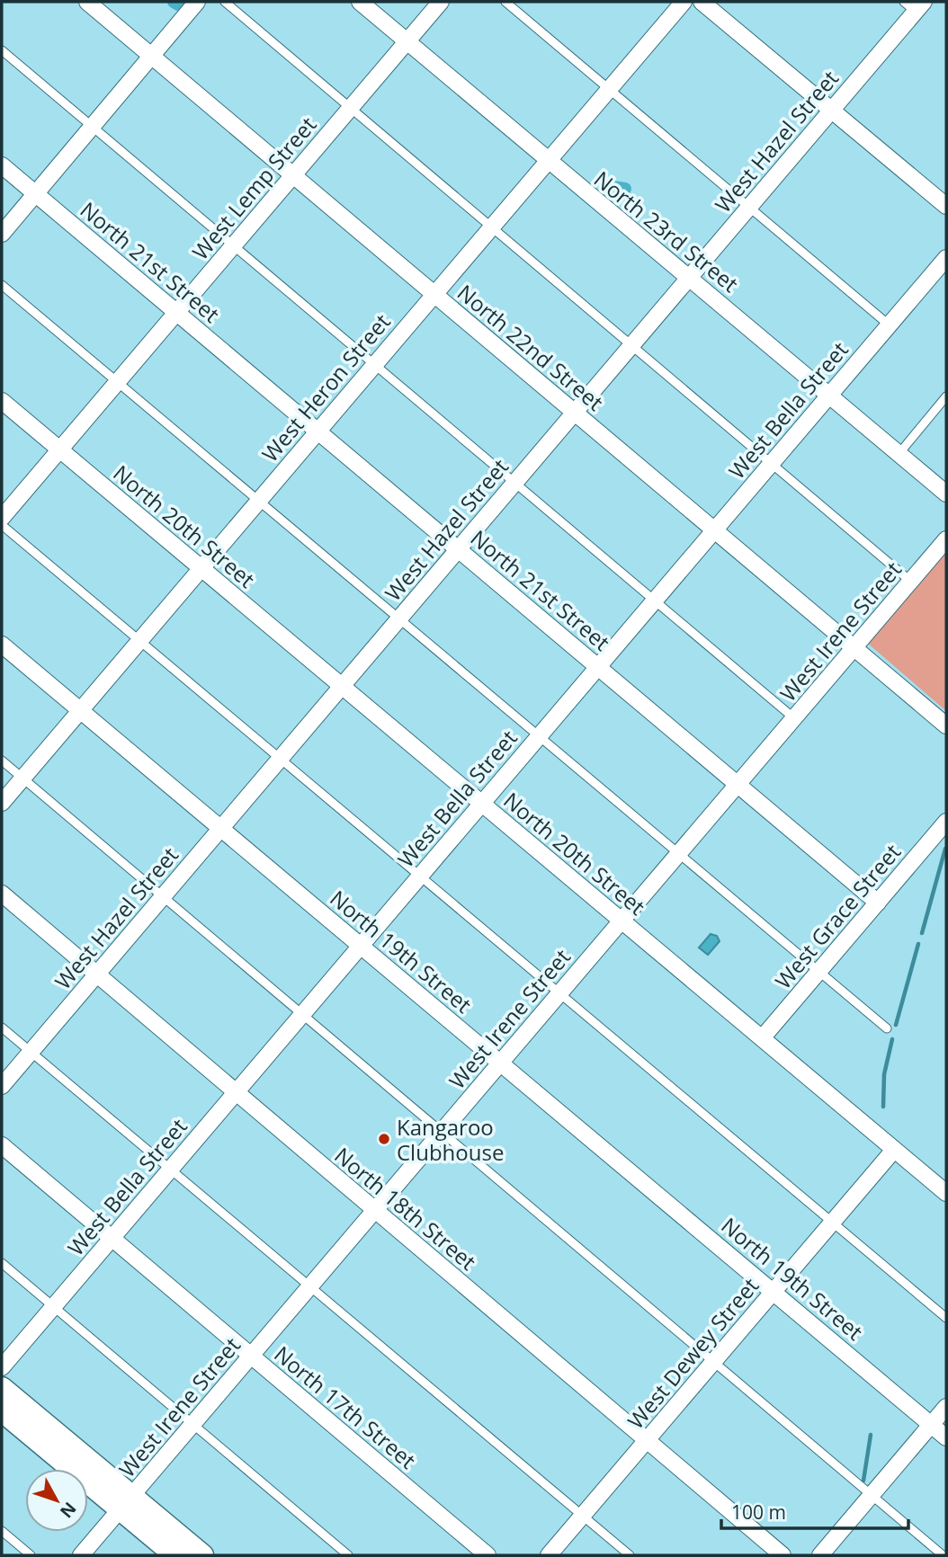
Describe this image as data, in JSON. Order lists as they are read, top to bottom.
{
  "streets": {
    "street": [
      "West Hazel Street",
      "West Lemp Street",
      "North 23rd Street",
      "North 21st Street",
      "North 22nd Street",
      "West Heron Street",
      "West Bella Street",
      "North 20th Street",
      "West Irene Street",
      "West Grace Street",
      "North 19th Street",
      "North 18th Street",
      "West Dewey Street",
      "North 17th Street"
    ]
  },
  "crossings": [
    ["West Hazel Street", "North 23rd Street"],
    ["West Hazel Street", "North 21st Street"],
    ["West Hazel Street", "North 22nd Street"],
    ["West Hazel Street", "North 20th Street"],
    ["West Hazel Street", "North 19th Street"],
    ["West Hazel Street", "North 18th Street"],
    ["West Lemp Street", "North 23rd Street"],
    ["West Lemp Street", "North 21st Street"],
    ["West Lemp Street", "North 22nd Street"],
    ["West Lemp Street", "North 20th Street"],
    ["North 23rd Street", "West Heron Street"],
    ["North 23rd Street", "West Bella Street"],
    ["North 21st Street", "West Heron Street"],
    ["North 21st Street", "West Bella Street"],
    ["North 21st Street", "West Irene Street"],
    ["North 21st Street", "West Grace Street"],
    ["North 22nd Street", "West Heron Street"],
    ["North 22nd Street", "West Bella Street"],
    ["North 22nd Street", "West Irene Street"],
    ["West Heron Street", "North 20th Street"],
    ["West Heron Street", "North 19th Street"],
    ["West Bella Street", "North 20th Street"],
    ["West Bella Street", "North 19th Street"],
    ["West Bella Street", "North 18th Street"],
    ["West Bella Street", "North 17th Street"],
    ["North 20th Street", "West Irene Street"],
    ["North 20th Street", "West Grace Street"],
    ["North 20th Street", "West Dewey Street"],
    ["West Irene Street", "North 19th Street"],
    ["West Irene Street", "North 18th Street"],
    ["West Irene Street", "North 17th Street"],
    ["North 19th Street", "West Dewey Street"],
    ["North 18th Street", "West Dewey Street"]
  ],
  "places": ["Kangaroo Clubhouse"],
  "scale_bar": "100 m",
  "north": "bottom right"
}
